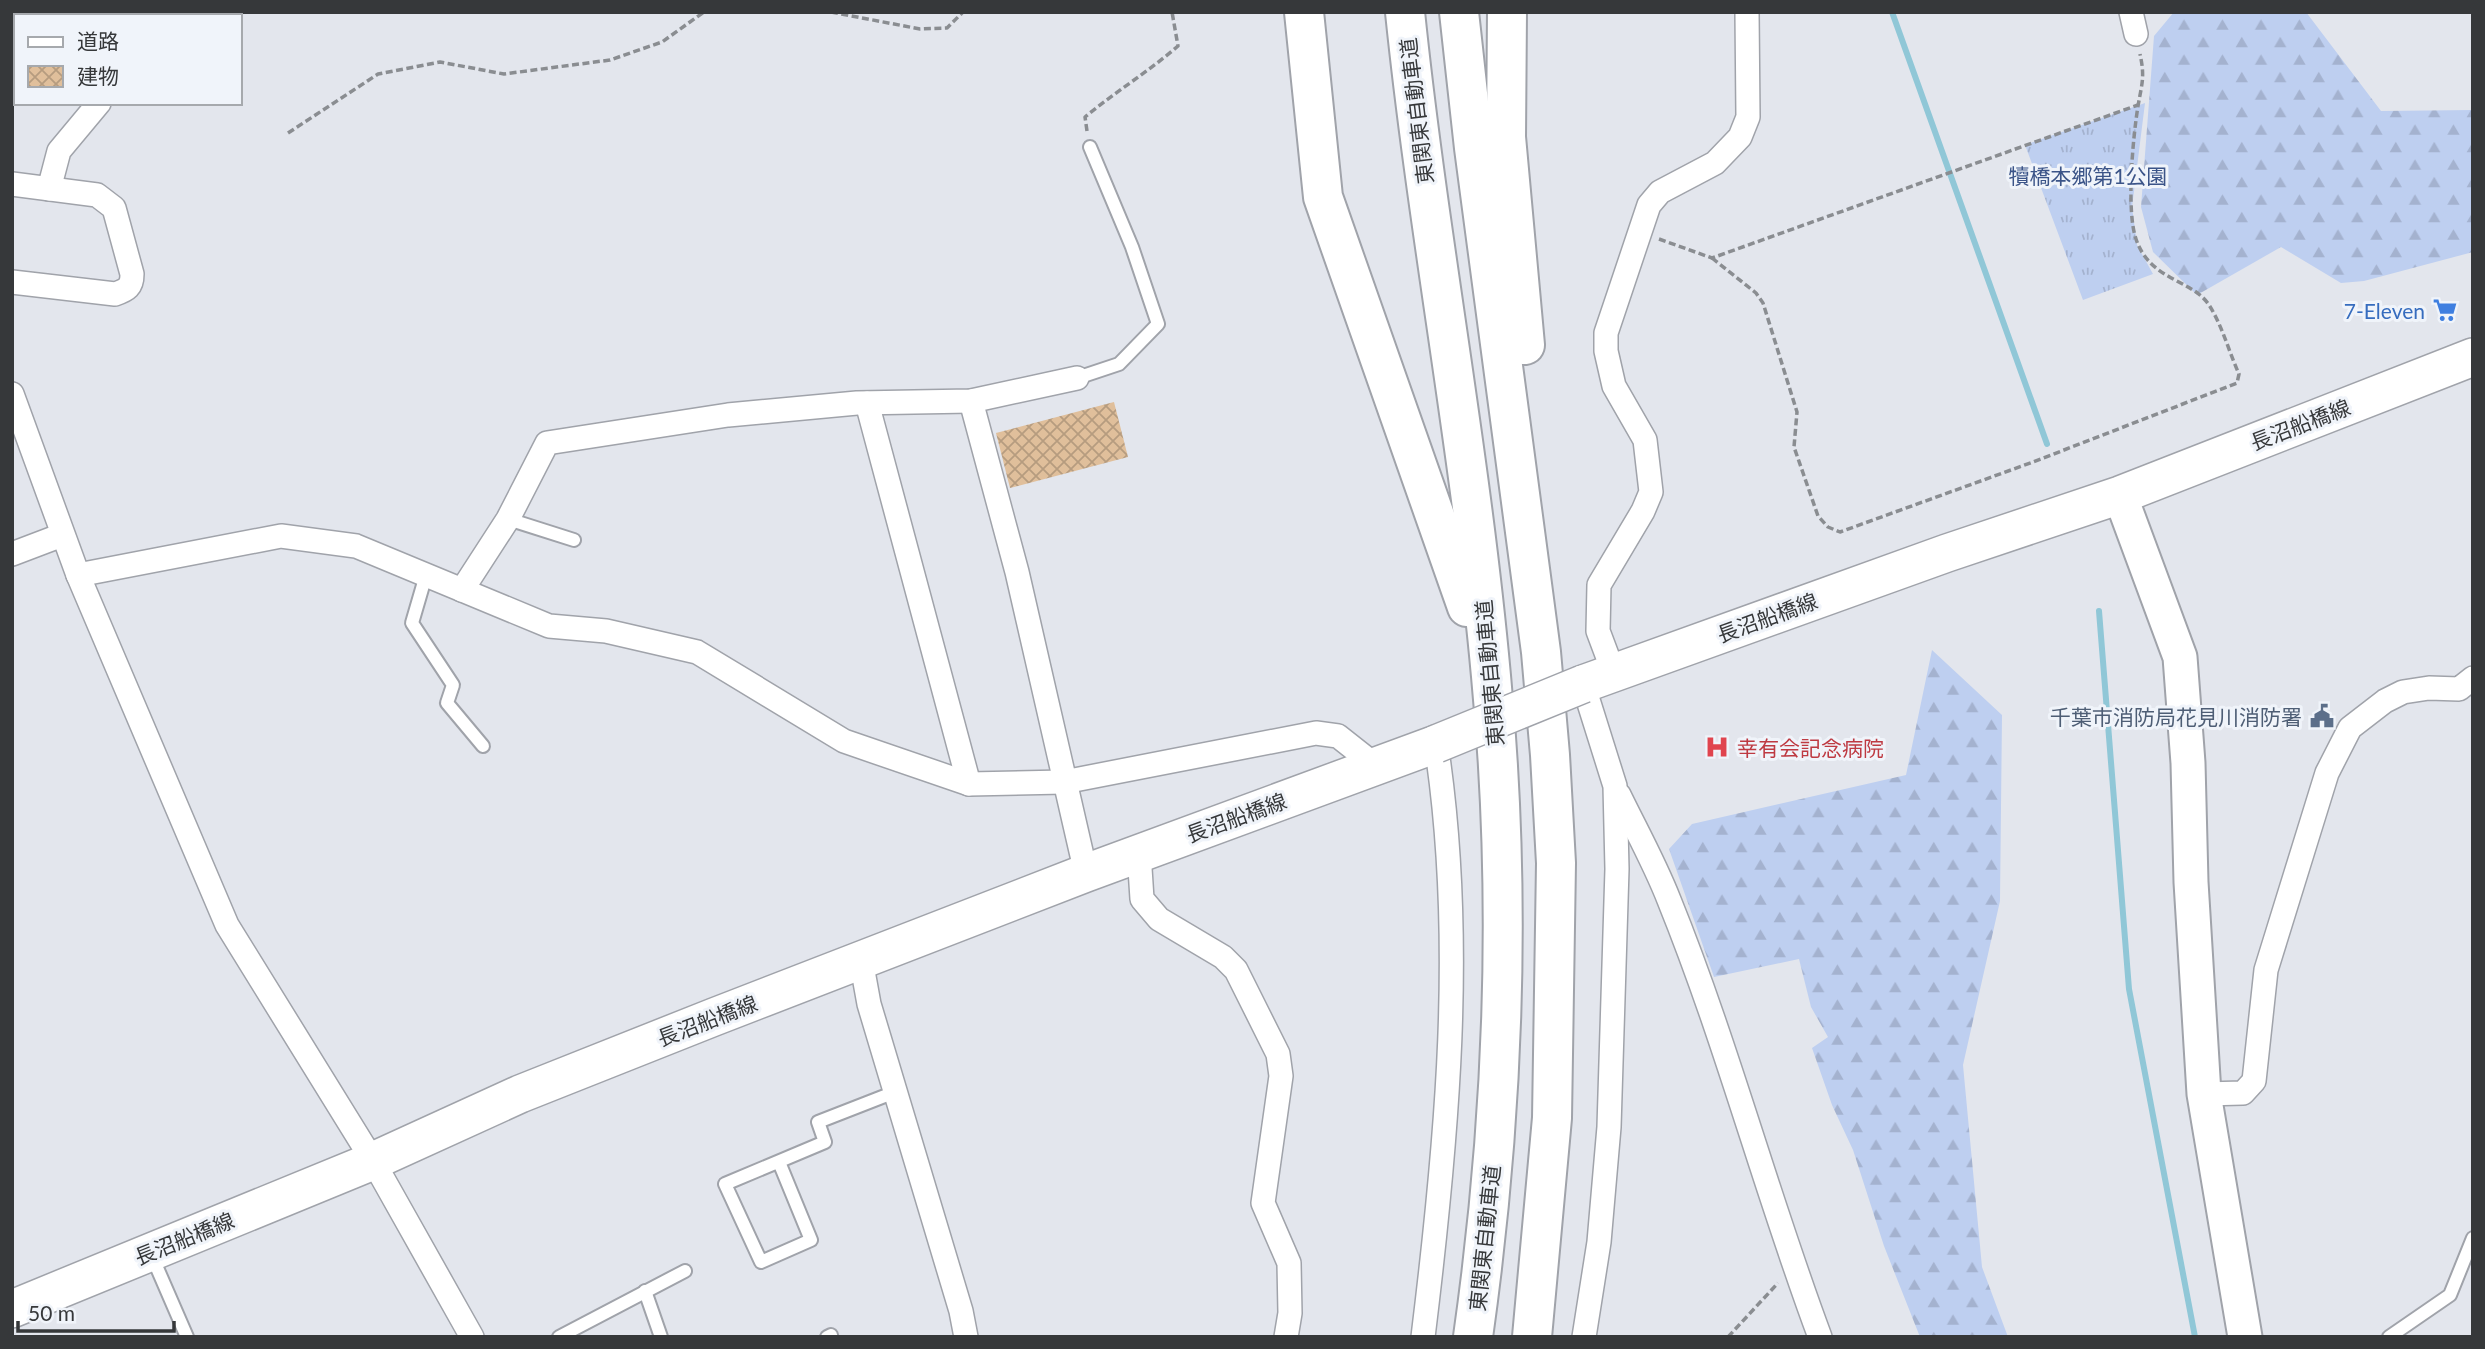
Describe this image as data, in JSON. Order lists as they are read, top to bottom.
{
  "streets": {
    "highway": ["東関東自動車道"],
    "main road": ["長沼船橋線"]
  },
  "parks": ["犢橋本郷第1公園"],
  "places": {
    "supermarket": ["7-Eleven"],
    "public building": ["千葉市消防局花見川消防署"],
    "hospital": ["幸有会記念病院"]
  },
  "legend": ["道路", "建物"],
  "scale_bar": "50 m"
}
